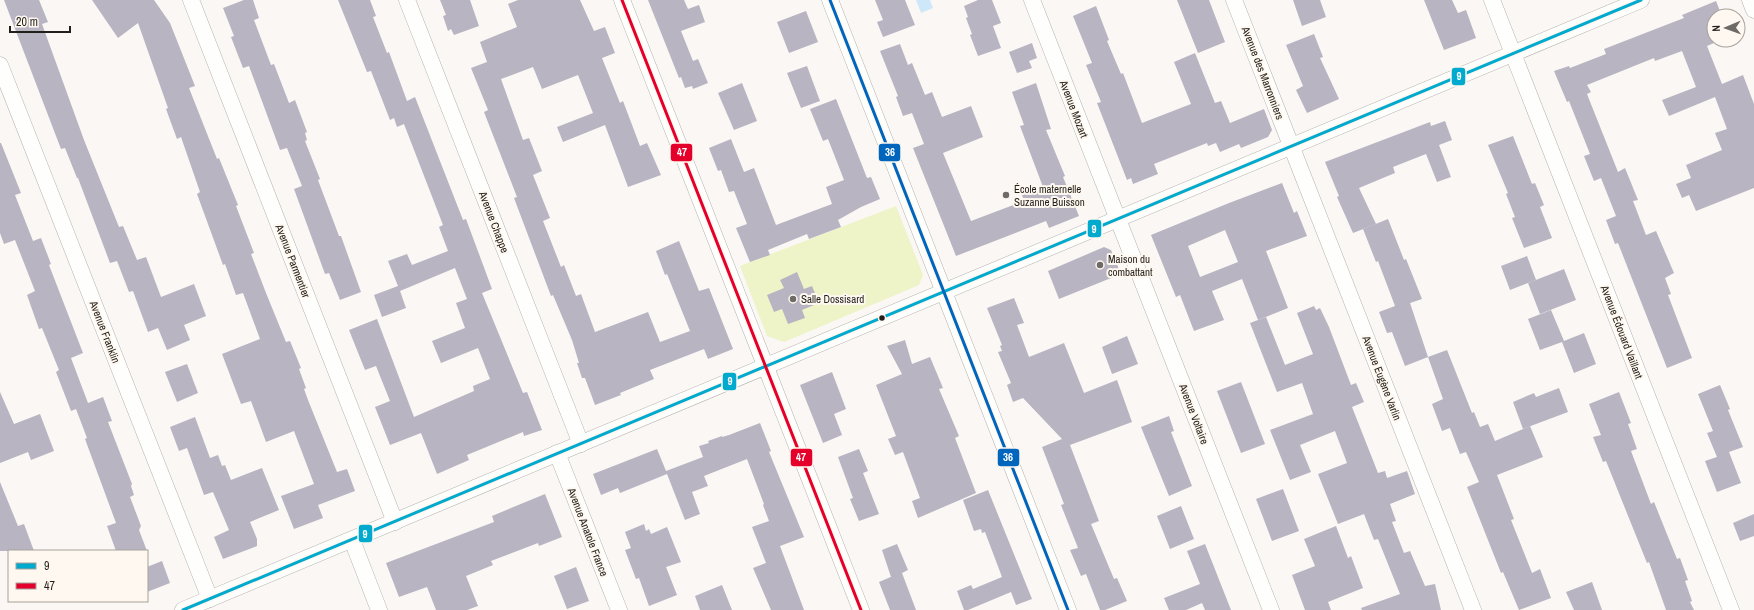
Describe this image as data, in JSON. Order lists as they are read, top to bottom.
{
  "streets": {
    "street": [
      "Avenue des Marronniers",
      "Avenue Mozart",
      "Avenue Chappe",
      "Avenue Parmentier",
      "Avenue Franklin",
      "Avenue Édouard Vaillant",
      "Avenue Eugène Varlin",
      "Avenue Voltaire",
      "Avenue Anatole France"
    ]
  },
  "crossings": [
    ["Avenue des Marronniers", "Avenue Eugène Varlin"],
    ["Avenue Mozart", "Avenue Voltaire"]
  ],
  "places": ["École maternelle Suzanne Buisson", "Maison du combattant", "Salle Dossisard"],
  "lines": ["transit line 9", "transit line 47", "transit line 36"],
  "legend": ["9", "47"],
  "scale_bar": "20 m",
  "north": "left"
}
